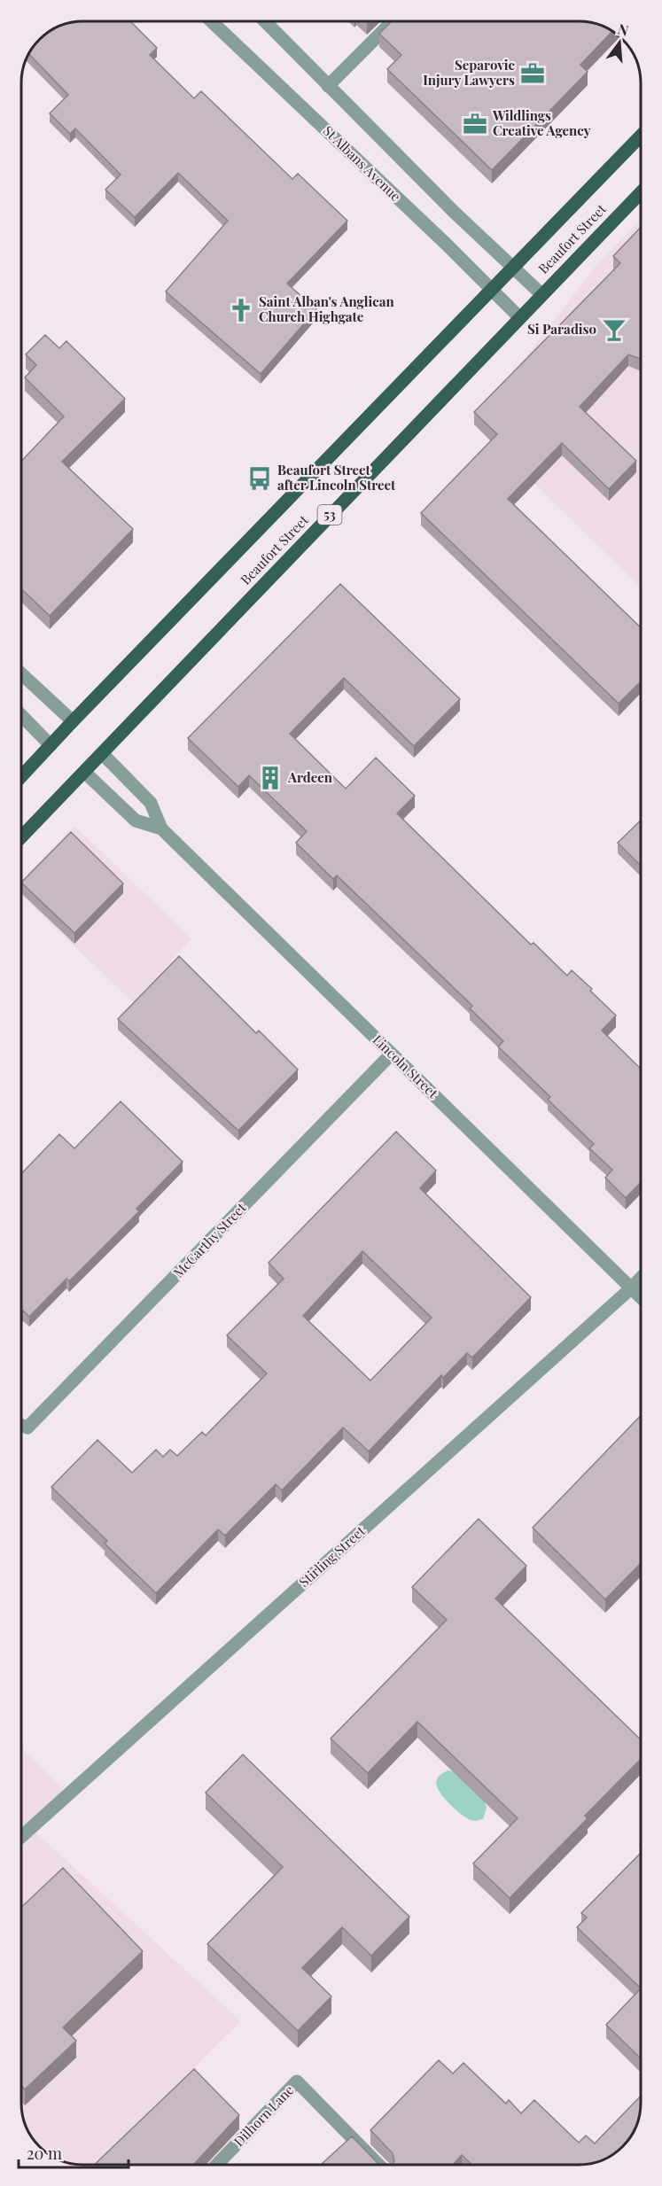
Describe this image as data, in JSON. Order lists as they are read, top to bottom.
{
  "streets": {
    "main road": ["Beaufort Street", "53"],
    "street": [
      "St Albans Avenue",
      "Lincoln Street",
      "McCarthy Street",
      "Stirling Street",
      "Dilhorn Lane"
    ]
  },
  "crossings": [
    ["St Albans Avenue", "Beaufort Street"],
    ["Beaufort Street", "Lincoln Street"],
    ["Lincoln Street", "McCarthy Street"],
    ["Lincoln Street", "Stirling Street"]
  ],
  "places": {
    "office": ["Separovic Injury Lawyers", "Wildlings Creative Agency"],
    "church": ["Saint Alban's Anglican Church Highgate"],
    "bar": ["Si Paradiso"],
    "bus stop": ["Beaufort Street after Lincoln Street"],
    "building": ["Ardeen"]
  },
  "scale_bar": "20 m",
  "north": "top"
}
